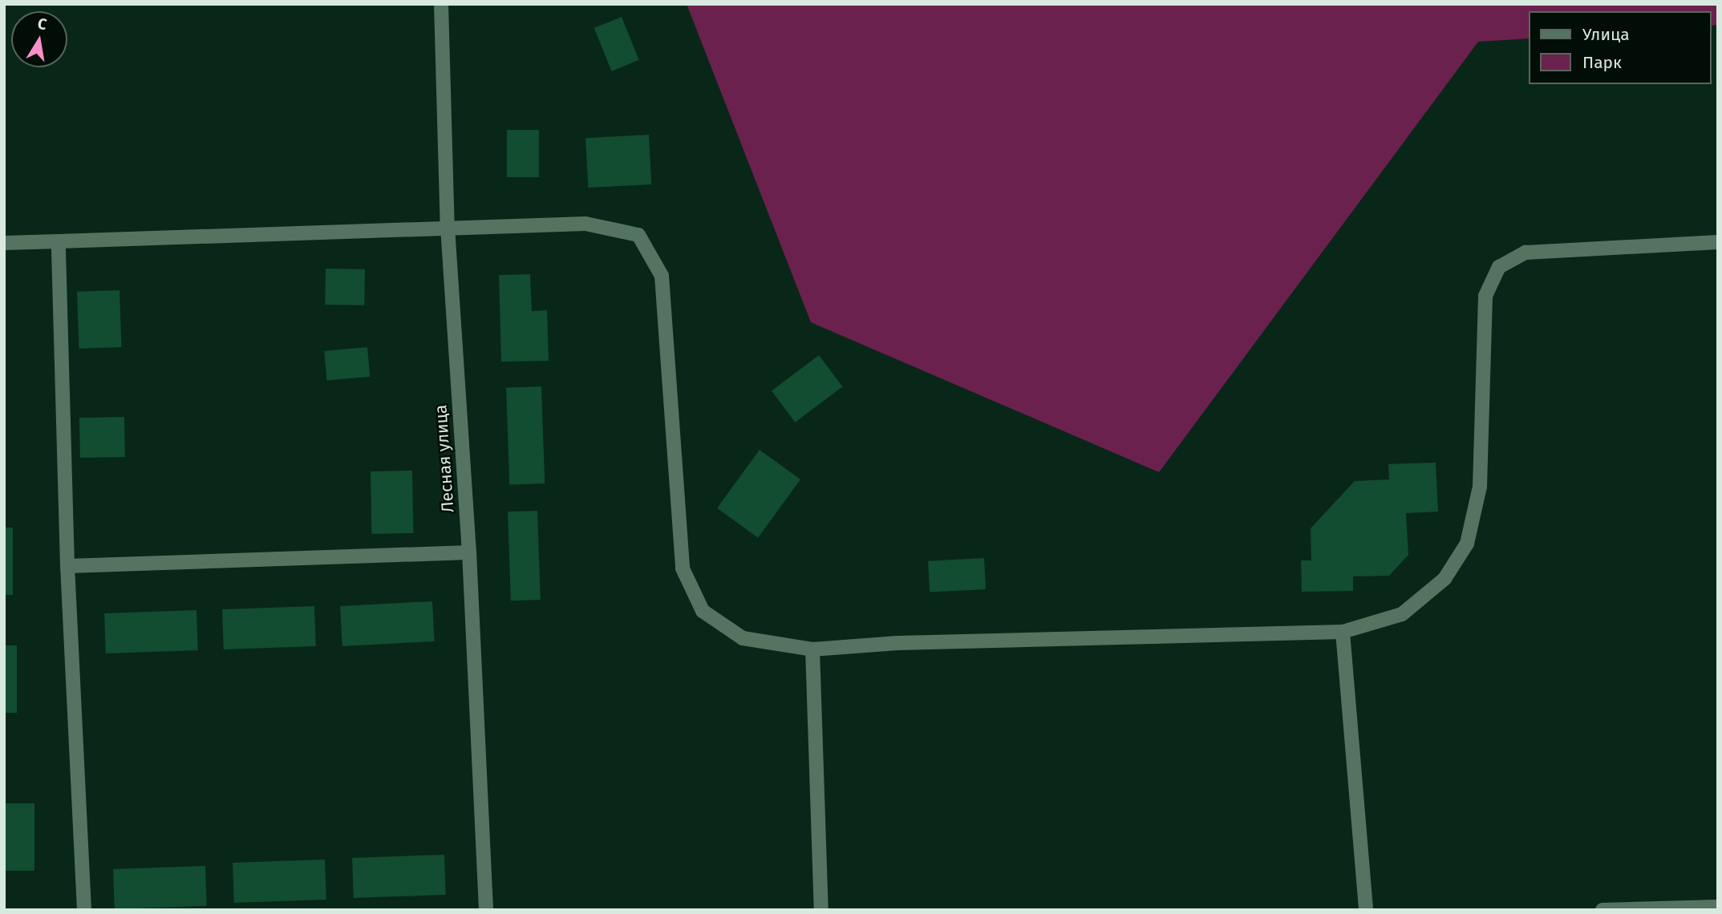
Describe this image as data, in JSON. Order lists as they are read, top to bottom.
{
  "streets": {
    "street": ["Лесная улица"]
  },
  "legend": ["Улица", "Парк"],
  "north": "top"
}
